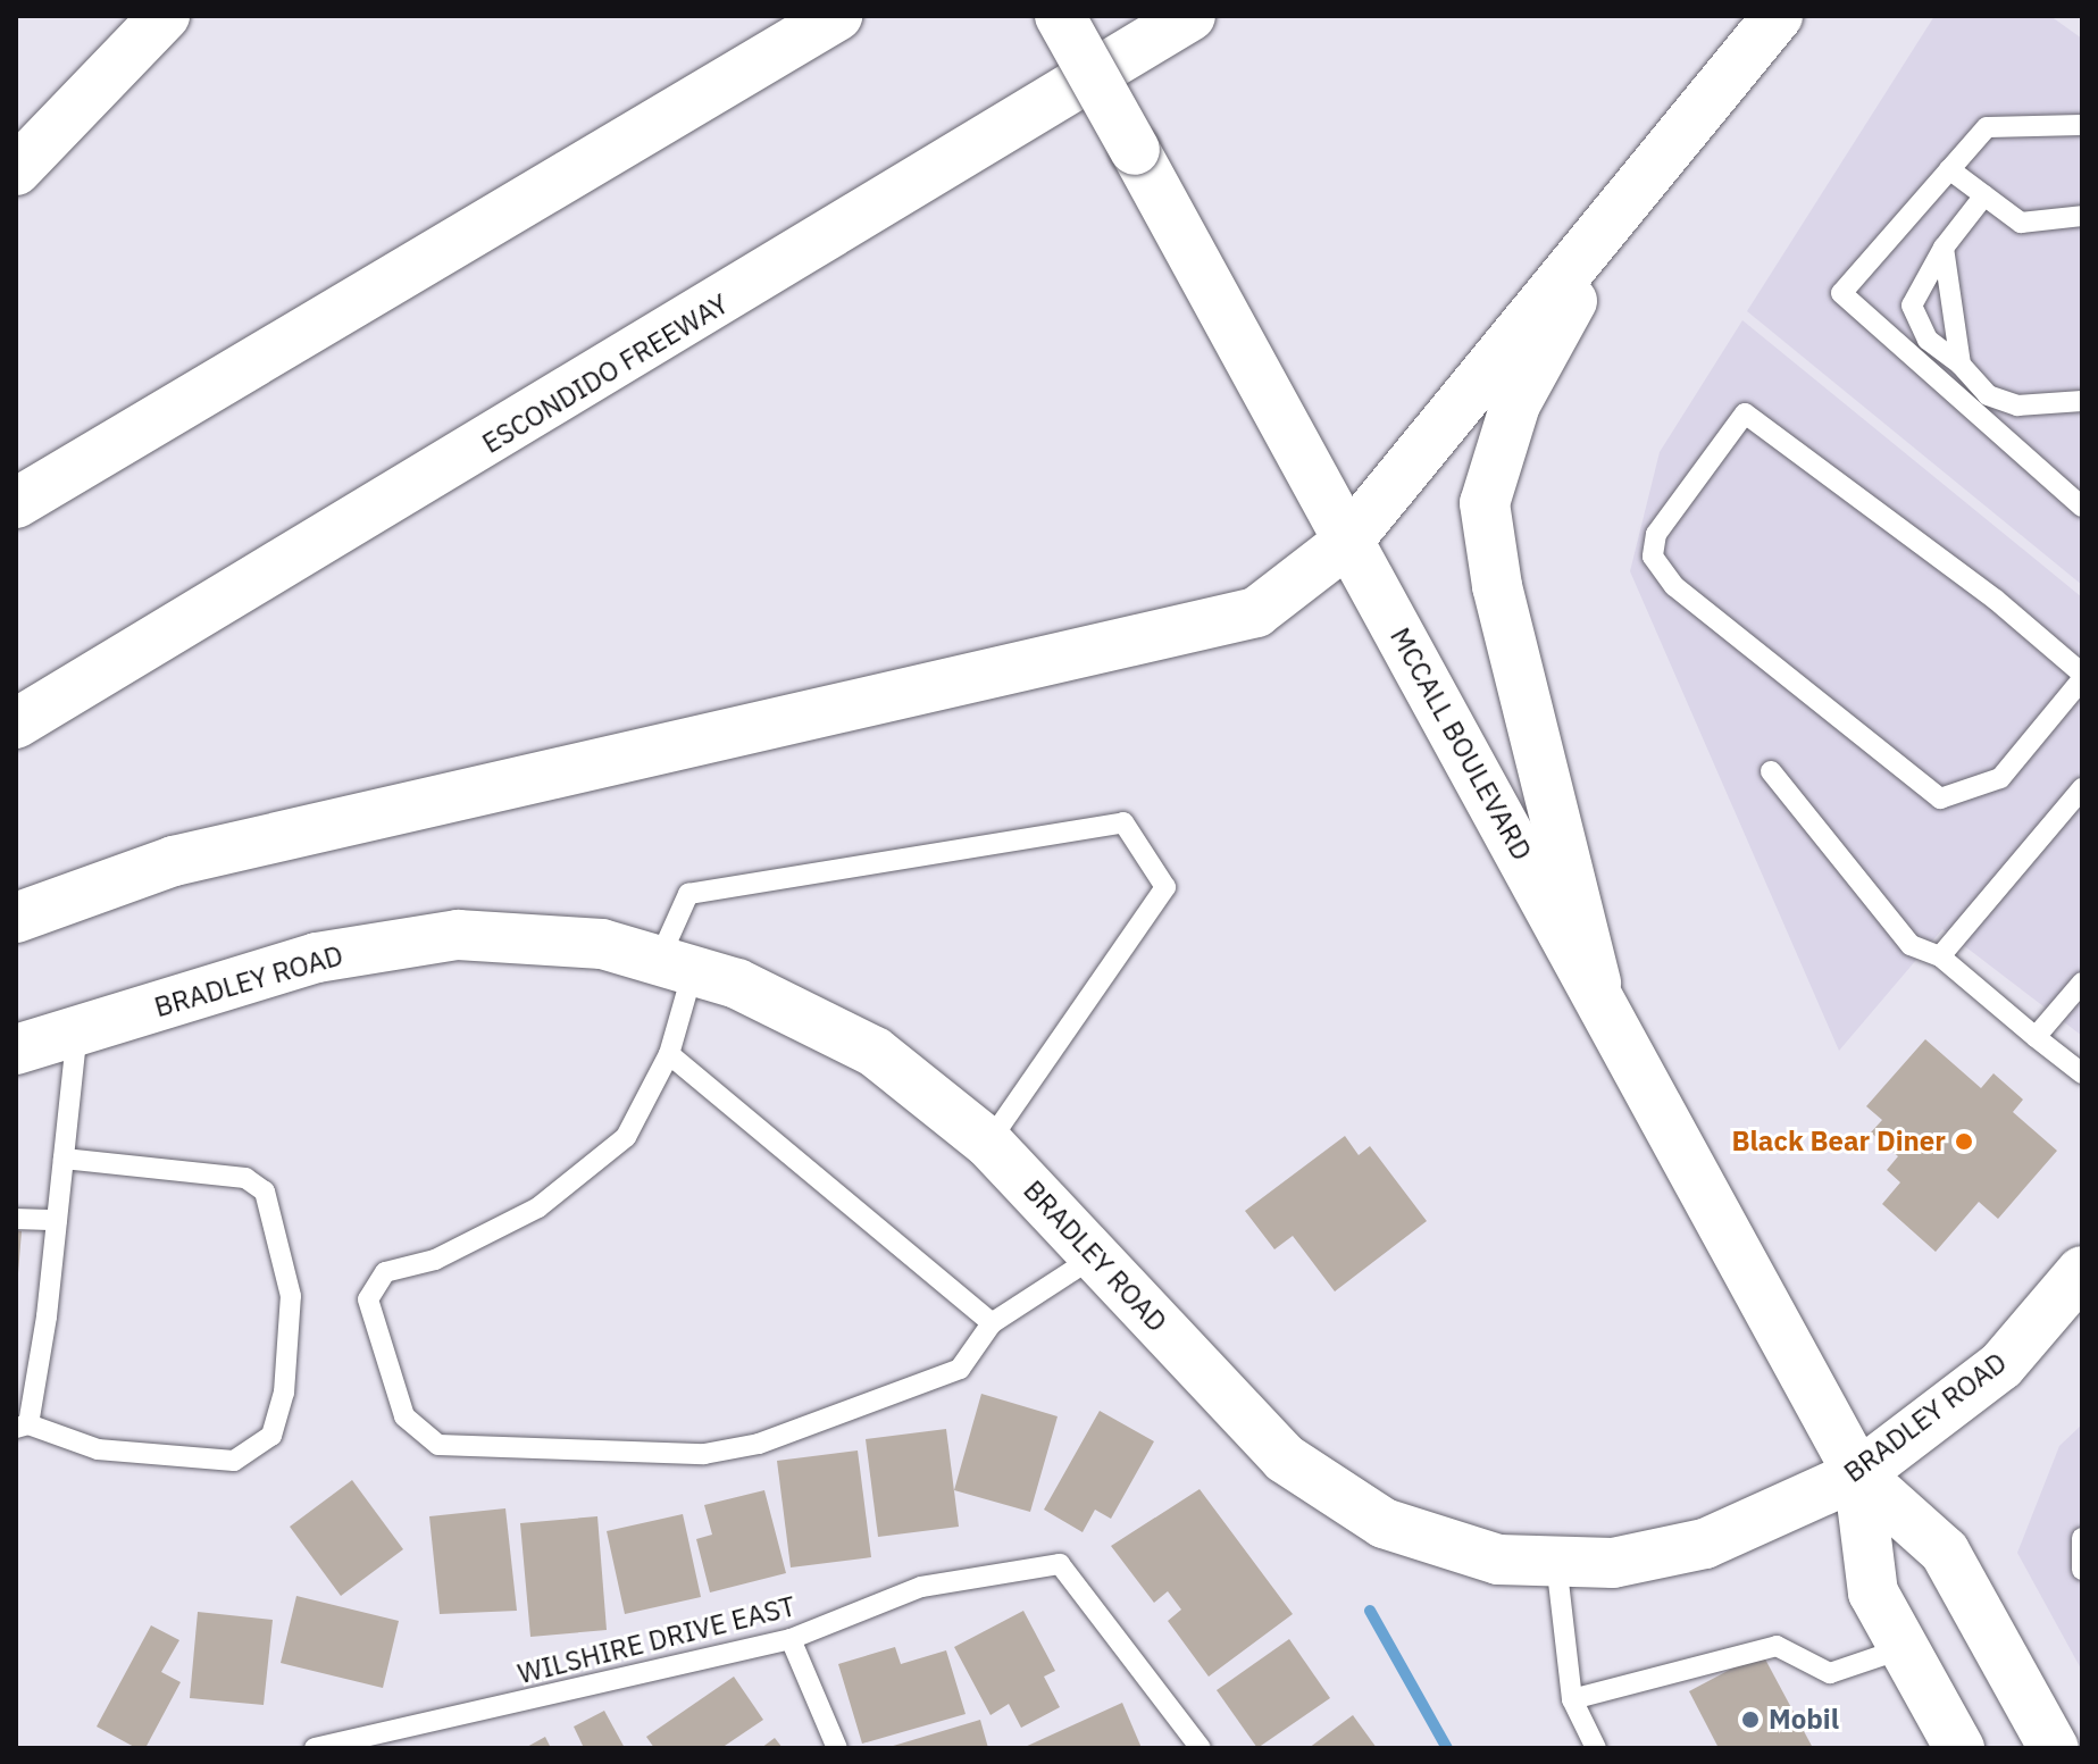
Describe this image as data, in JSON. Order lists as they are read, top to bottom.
{
  "streets": {
    "main road": ["ESCONDIDO FREEWAY", "MCCALL BOULEVARD", "BRADLEY ROAD"],
    "lane": ["WILSHIRE DRIVE EAST"]
  },
  "crossings": [
    ["MCCALL BOULEVARD", "BRADLEY ROAD"]
  ],
  "places": ["Black Bear Diner", "Mobil"]
}
